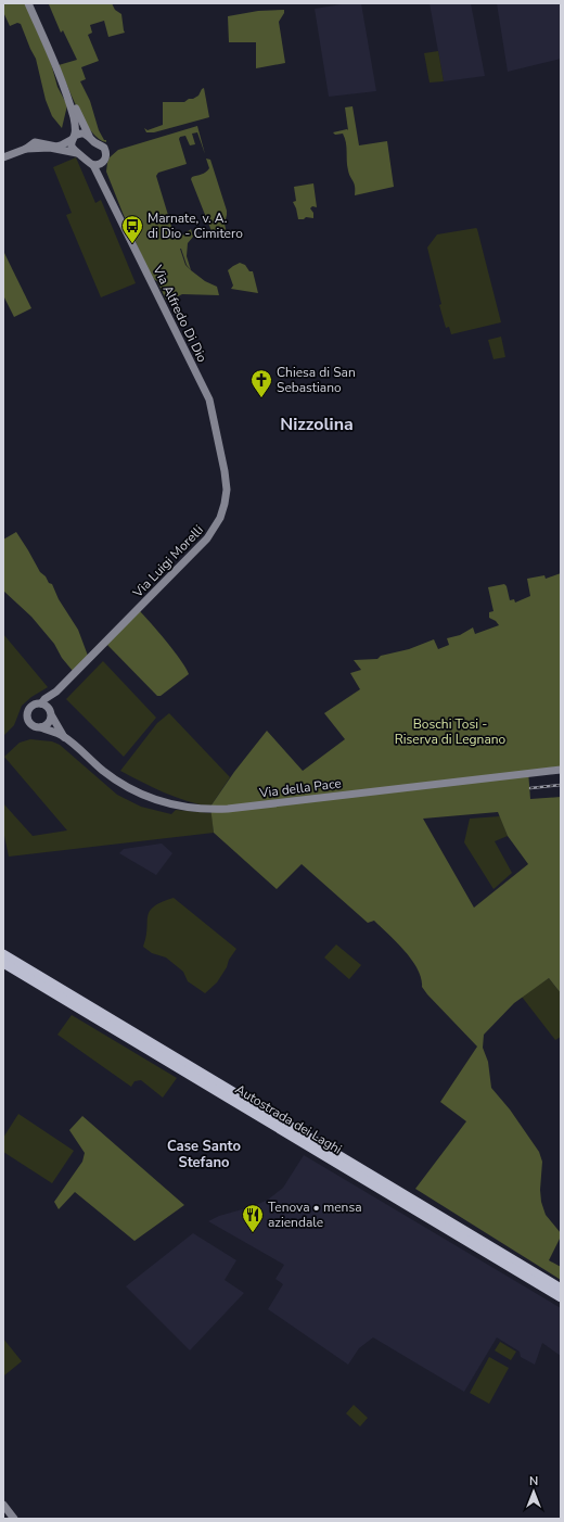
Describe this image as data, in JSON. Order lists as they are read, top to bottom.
{
  "streets": {
    "highway": ["Autostrada dei Laghi"],
    "main road": ["Via Alfredo Di Dio", "Via Luigi Morelli", "Via della Pace"]
  },
  "crossings": [
    ["Via Alfredo Di Dio", "Via Luigi Morelli"]
  ],
  "districts": ["Nizzolina", "Case Santo Stefano"],
  "parks": ["Boschi Tosi - Riserva di Legnano"],
  "places": {
    "bus stop": ["Marnate, v. A. di Dio - Cimitero"],
    "church": ["Chiesa di San Sebastiano"],
    "restaurant": ["Tenova • mensa aziendale"]
  },
  "north": "top"
}
